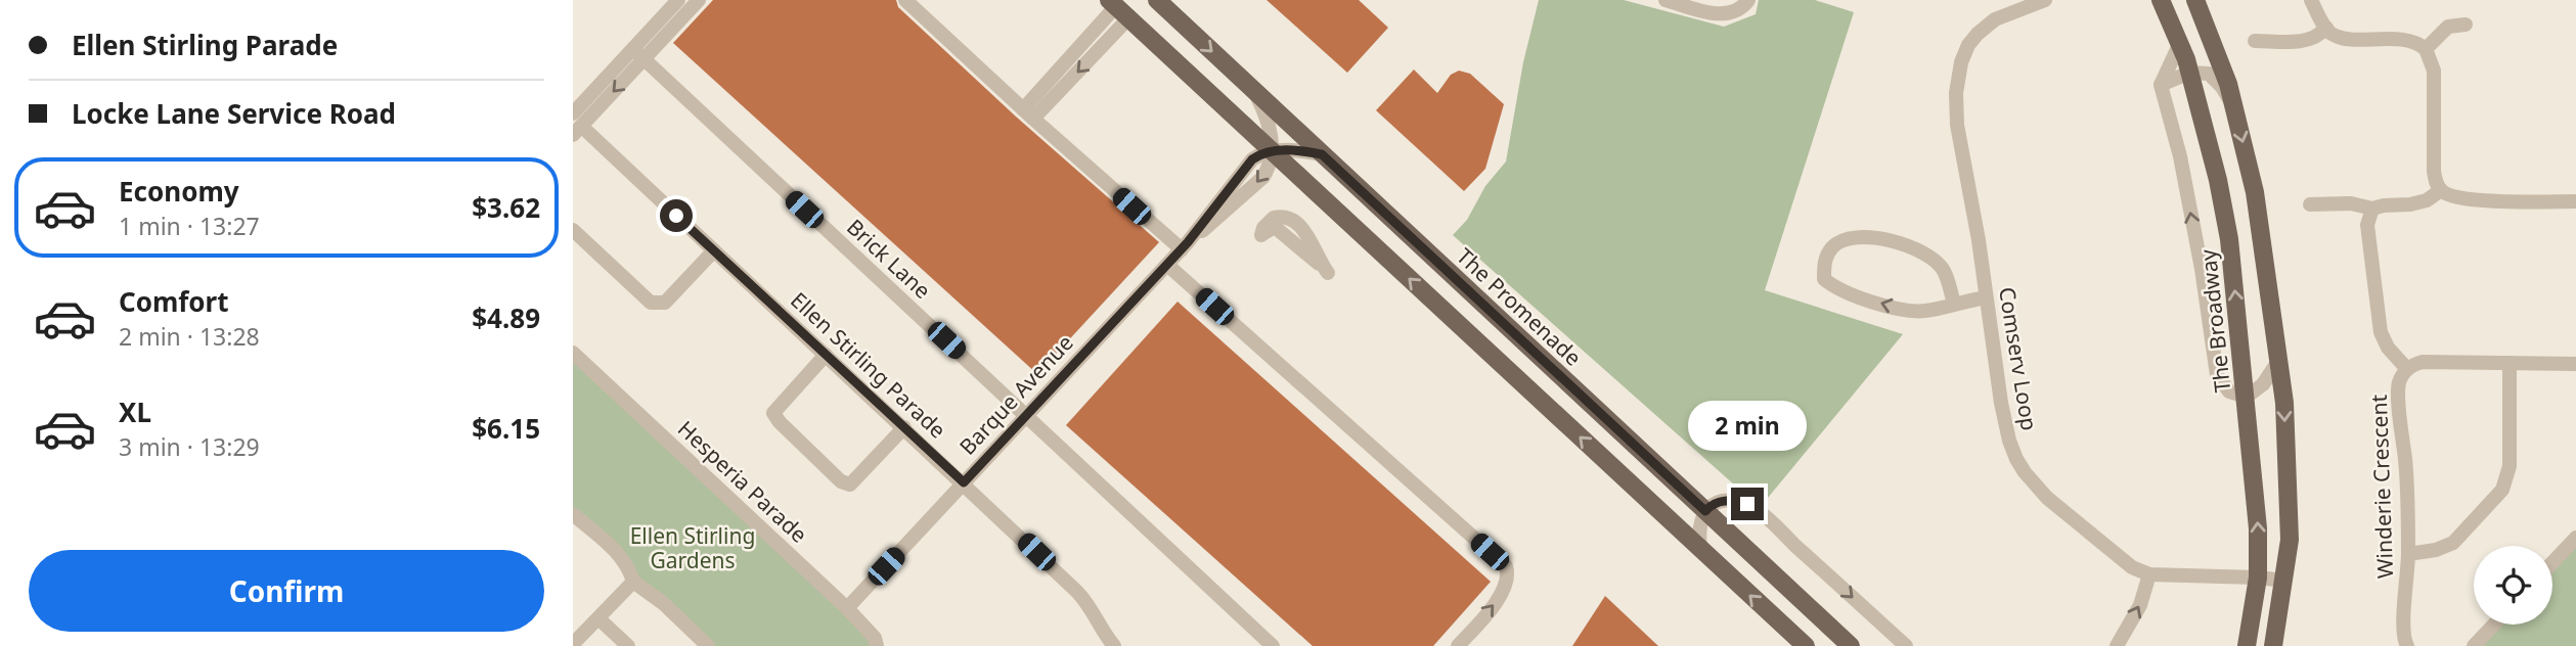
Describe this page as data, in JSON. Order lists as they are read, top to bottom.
{
  "streets": {
    "main road": ["The Promenade", "The Broadway"],
    "street": [
      "Brick Lane",
      "Comserv Loop",
      "Ellen Stirling Parade",
      "Barque Avenue",
      "Hesperia Parade",
      "Winderie Crescent"
    ]
  },
  "crossings": [
    ["Brick Lane", "Barque Avenue"],
    ["The Broadway", "Comserv Loop"],
    ["Ellen Stirling Parade", "Barque Avenue"],
    ["Barque Avenue", "Hesperia Parade"]
  ],
  "parks": ["Ellen Stirling Gardens"],
  "page": {
    "banner": ["Ellen Stirling Parade", "Locke Lane Service Road"],
    "list": [
      {
        "name": "Economy",
        "note": "1 min · 13:27",
        "value": "$3.62"
      },
      {
        "name": "Comfort",
        "note": "2 min · 13:28",
        "value": "$4.89"
      },
      {
        "name": "XL",
        "note": "3 min · 13:29",
        "value": "$6.15"
      }
    ],
    "bubble": "2 min",
    "buttons": "Confirm"
  }
}
